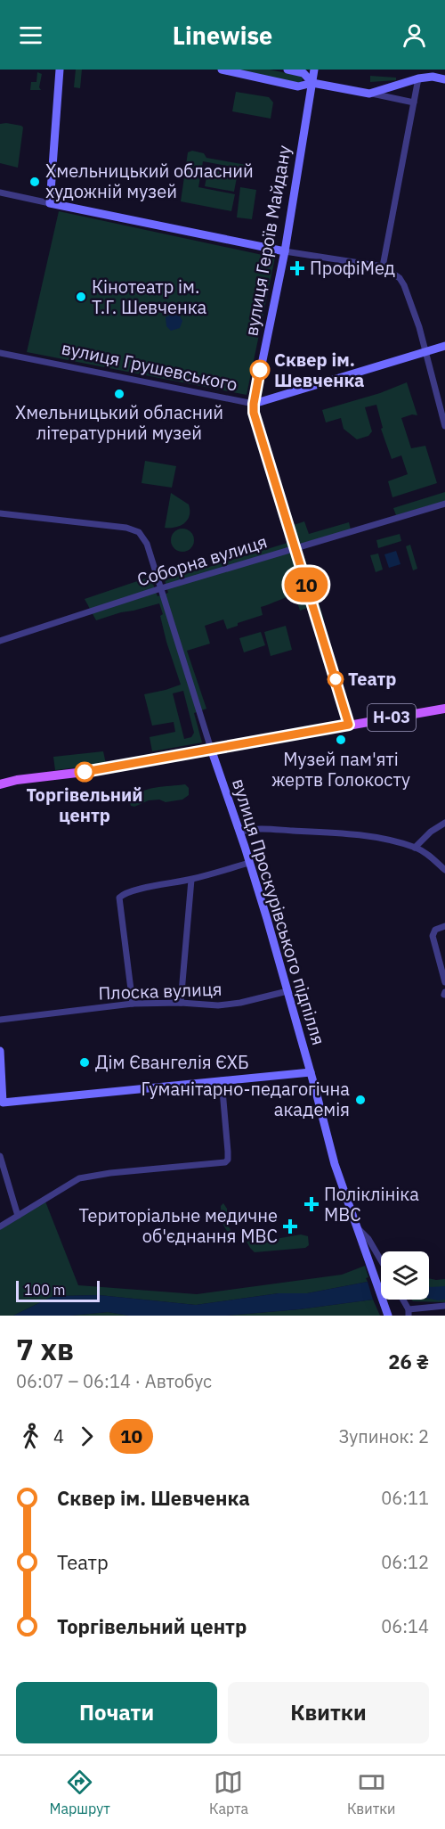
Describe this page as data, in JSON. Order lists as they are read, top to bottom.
{
  "streets": {
    "main road": ["Н-03"],
    "street": [
      "вулиця Героїв Майдану",
      "вулиця Грушевського",
      "Соборна вулиця",
      "вулиця Проскурівського підпілля",
      "Плоска вулиця"
    ]
  },
  "crossings": [
    ["вулиця Героїв Майдану", "вулиця Грушевського"],
    ["вулиця Героїв Майдану", "Соборна вулиця"],
    ["вулиця Героїв Майдану", "Н-03"],
    ["Соборна вулиця", "вулиця Проскурівського підпілля"],
    ["Н-03", "вулиця Проскурівського підпілля"],
    ["вулиця Проскурівського підпілля", "Плоска вулиця"]
  ],
  "places": {
    "other": [
      "Хмельницький обласний художній музей",
      "Кінотеатр ім. Т.Г. Шевченка",
      "Сквер ім. Шевченка",
      "Хмельницький обласний літературний музей",
      "Театр",
      "Музей пам'яті жертв Голокосту",
      "Торгівельний центр",
      "Дім Євангелія ЄХБ",
      "Гуманітарно-педагогічна академія"
    ],
    "health": ["ПрофіМед", "Поліклініка МВС", "Територіальне медичне об'єднання МВС"]
  },
  "lines": ["bus line 10"],
  "scale_bar": "100 m",
  "page": {
    "header": "Linewise",
    "on_map": "10",
    "scale": "100 m",
    "heading": ["7 хв", "06:07 – 06:14 · Автобус", "26 ₴"],
    "legs": ["4", "10", "Зупинок: 2"],
    "list": [
      {
        "name": "Сквер ім. Шевченка",
        "value": "06:11"
      },
      {
        "name": "Театр",
        "value": "06:12"
      },
      {
        "name": "Торгівельний центр",
        "value": "06:14"
      }
    ],
    "buttons": ["Почати", "Квитки"],
    "tabs": ["Маршрут", "Карта", "Квитки"]
  }
}
